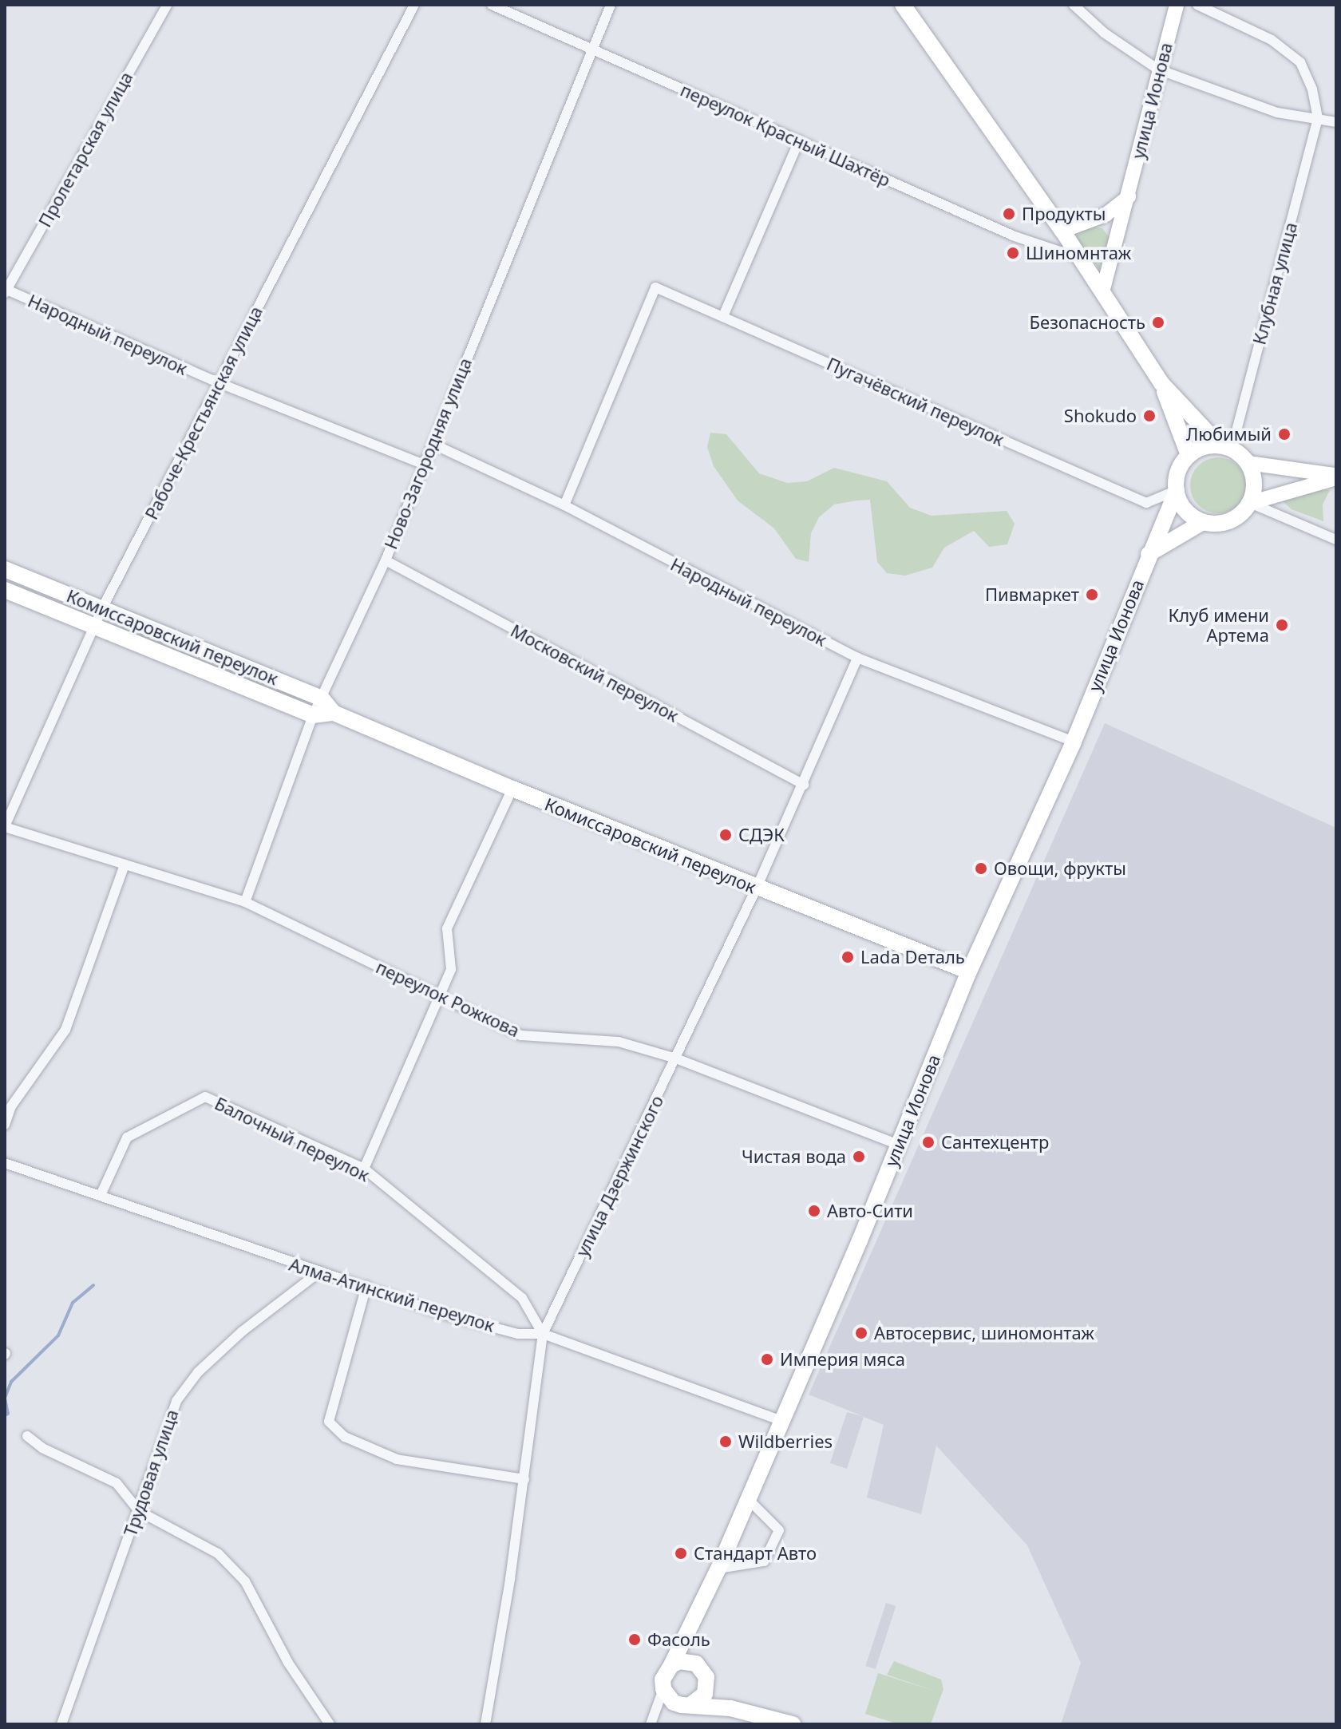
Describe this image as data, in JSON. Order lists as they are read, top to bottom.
{
  "streets": {
    "main road": ["улица Ионова", "Комиссаровский переулок"],
    "street": [
      "переулок Красный Шахтёр",
      "Пролетарская улица",
      "Клубная улица",
      "Народный переулок",
      "Пугачёвский переулок",
      "Рабоче-Крестьянская улица",
      "Ново-Загородняя улица",
      "Московский переулок",
      "переулок Рожкова",
      "Балочный переулок",
      "улица Дзержинского",
      "Алма-Атинский переулок",
      "Трудовая улица"
    ]
  },
  "crossings": [
    ["улица Ионова", "Клубная улица"],
    ["улица Ионова", "Народный переулок"],
    ["улица Ионова", "Пугачёвский переулок"],
    ["улица Ионова", "Комиссаровский переулок"],
    ["улица Ионова", "переулок Рожкова"],
    ["улица Ионова", "Алма-Атинский переулок"],
    ["переулок Красный Шахтёр", "Ново-Загородняя улица"],
    ["Пролетарская улица", "Народный переулок"],
    ["Клубная улица", "Пугачёвский переулок"],
    ["Народный переулок", "Пугачёвский переулок"],
    ["Народный переулок", "Рабоче-Крестьянская улица"],
    ["Народный переулок", "Ново-Загородняя улица"],
    ["Народный переулок", "улица Дзержинского"],
    ["Рабоче-Крестьянская улица", "Комиссаровский переулок"],
    ["Рабоче-Крестьянская улица", "переулок Рожкова"],
    ["Ново-Загородняя улица", "Комиссаровский переулок"],
    ["Ново-Загородняя улица", "Московский переулок"],
    ["Ново-Загородняя улица", "переулок Рожкова"],
    ["Комиссаровский переулок", "улица Дзержинского"],
    ["Московский переулок", "улица Дзержинского"],
    ["переулок Рожкова", "улица Дзержинского"],
    ["Балочный переулок", "улица Дзержинского"],
    ["Балочный переулок", "Алма-Атинский переулок"],
    ["улица Дзержинского", "Алма-Атинский переулок"],
    ["Алма-Атинский переулок", "Трудовая улица"]
  ],
  "places": [
    "Продукты",
    "Шиномнтаж",
    "Безопасность",
    "Shokudo",
    "Любимый",
    "Пивмаркет",
    "Клуб имени Артема",
    "СДЭК",
    "Овощи, фрукты",
    "Lada Dеталь",
    "Сантехцентр",
    "Чистая вода",
    "Авто-Сити",
    "Автосервис, шиномонтаж",
    "Империя мяса",
    "Wildberries",
    "Стандарт Авто",
    "Фасоль"
  ]
}
